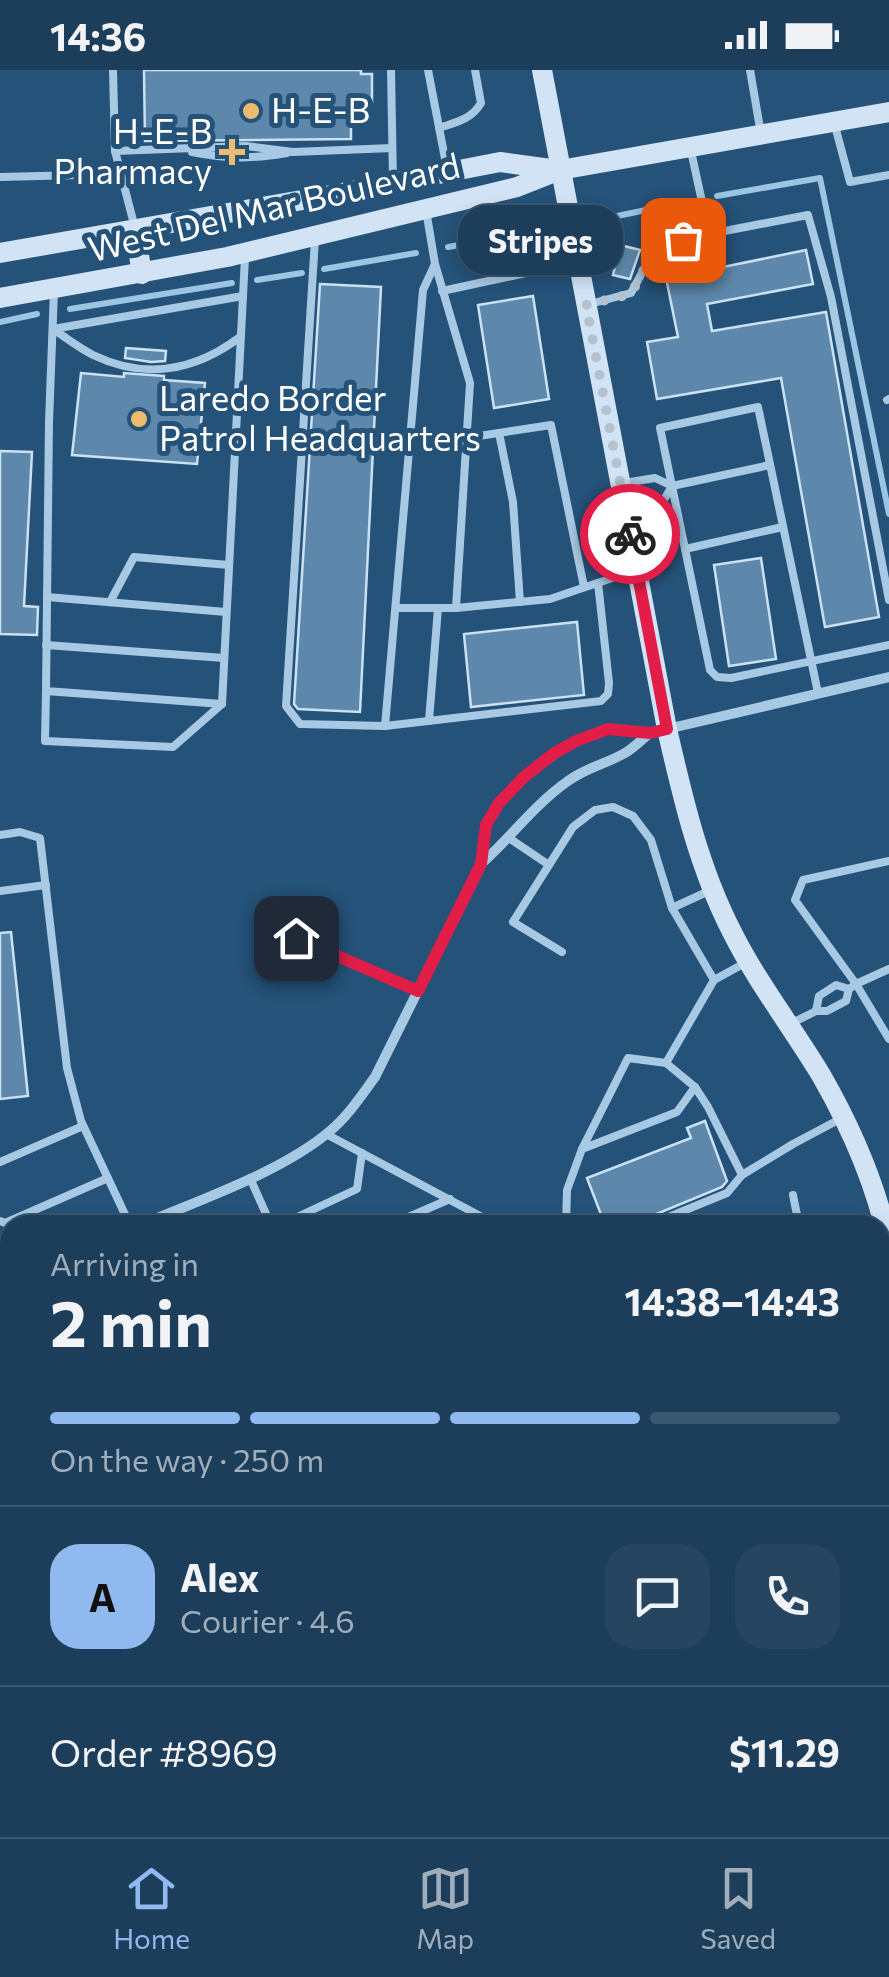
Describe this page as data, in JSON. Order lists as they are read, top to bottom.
{
  "streets": {
    "main road": ["West Del Mar Boulevard"]
  },
  "places": {
    "other": ["H-E-B", "Stripes", "Laredo Border Patrol Headquarters"],
    "health": ["H-E-B Pharmacy"]
  },
  "page": {
    "status": "14:36",
    "bubble": "Stripes",
    "heading": ["2 min", "Arriving in", "14:38–14:43"],
    "panel": [
      "Alex",
      "Courier · 4.6",
      "Order #8969",
      "$11.29"
    ],
    "bar": "On the way · 250 m",
    "round": "A",
    "tabs": ["Home", "Map", "Saved"]
  }
}
